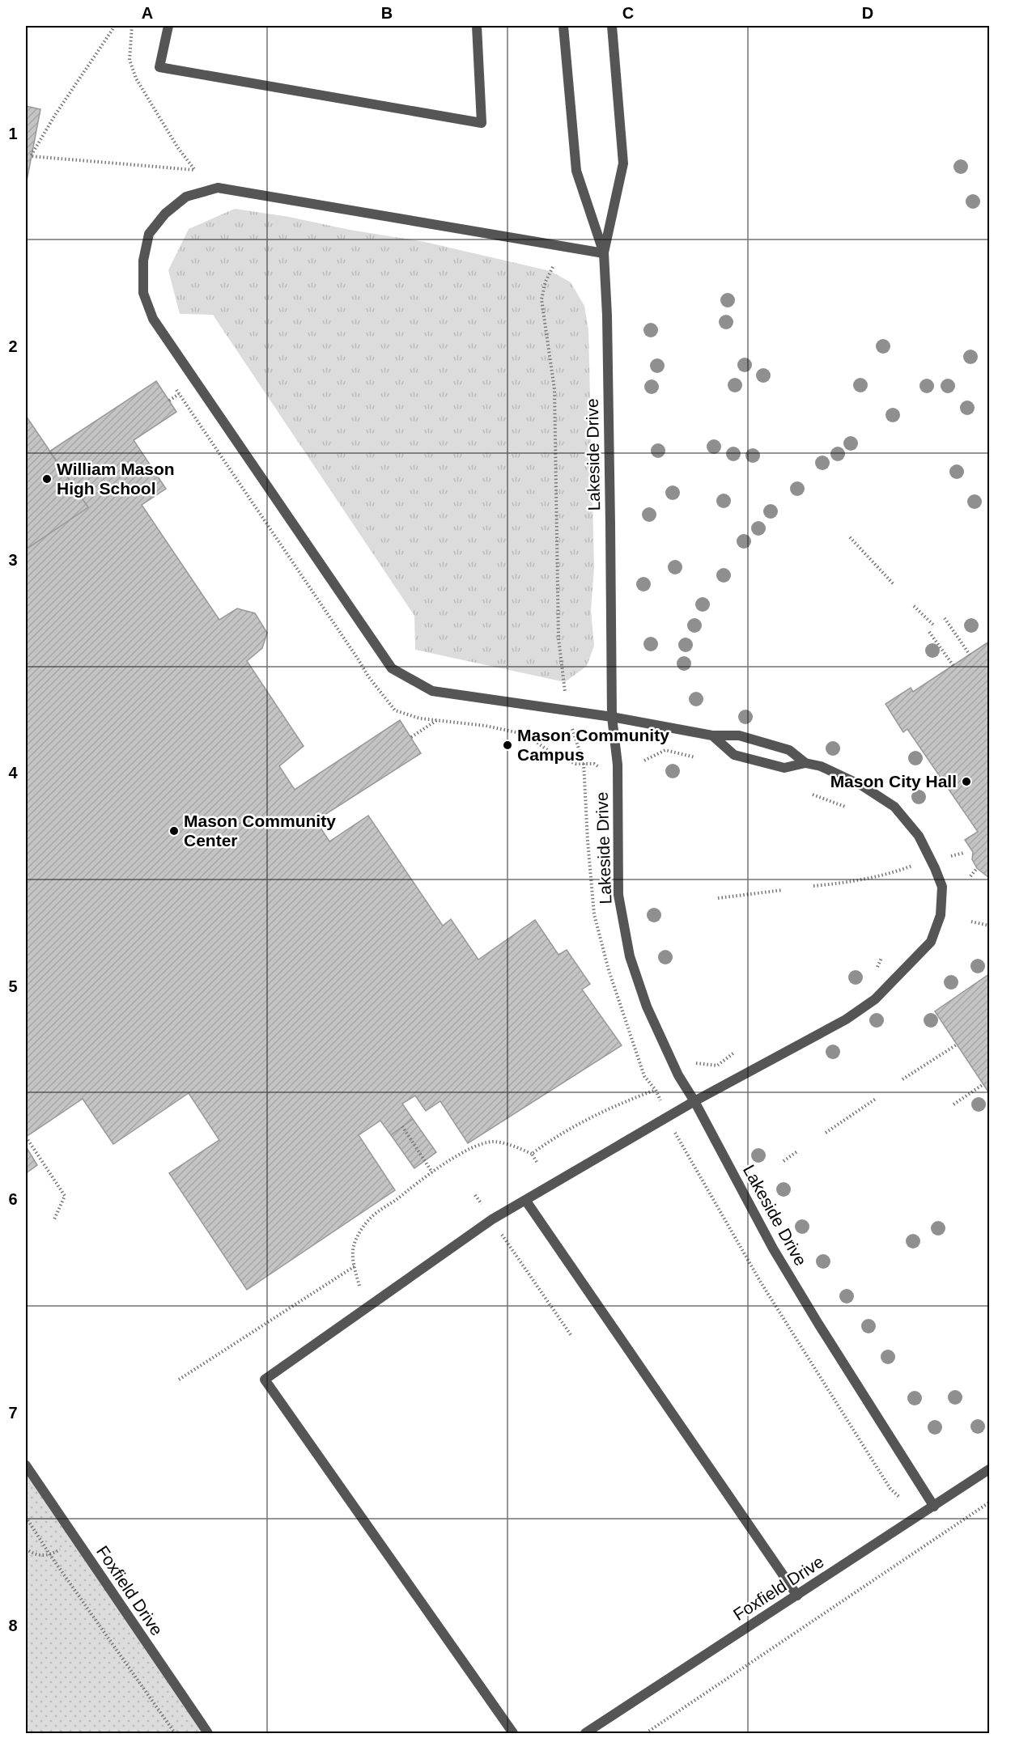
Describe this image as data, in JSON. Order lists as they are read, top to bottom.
{
  "streets": {
    "street": ["Lakeside Drive", "Foxfield Drive"]
  },
  "crossings": [
    ["Lakeside Drive", "Foxfield Drive"]
  ],
  "places": [
    "William Mason High School",
    "Mason Community Campus",
    "Mason City Hall",
    "Mason Community Center"
  ],
  "grid": {
    "columns": [
      "A",
      "B",
      "C",
      "D"
    ],
    "rows": [
      "1",
      "2",
      "3",
      "4",
      "5",
      "6",
      "7",
      "8"
    ]
  }
}
